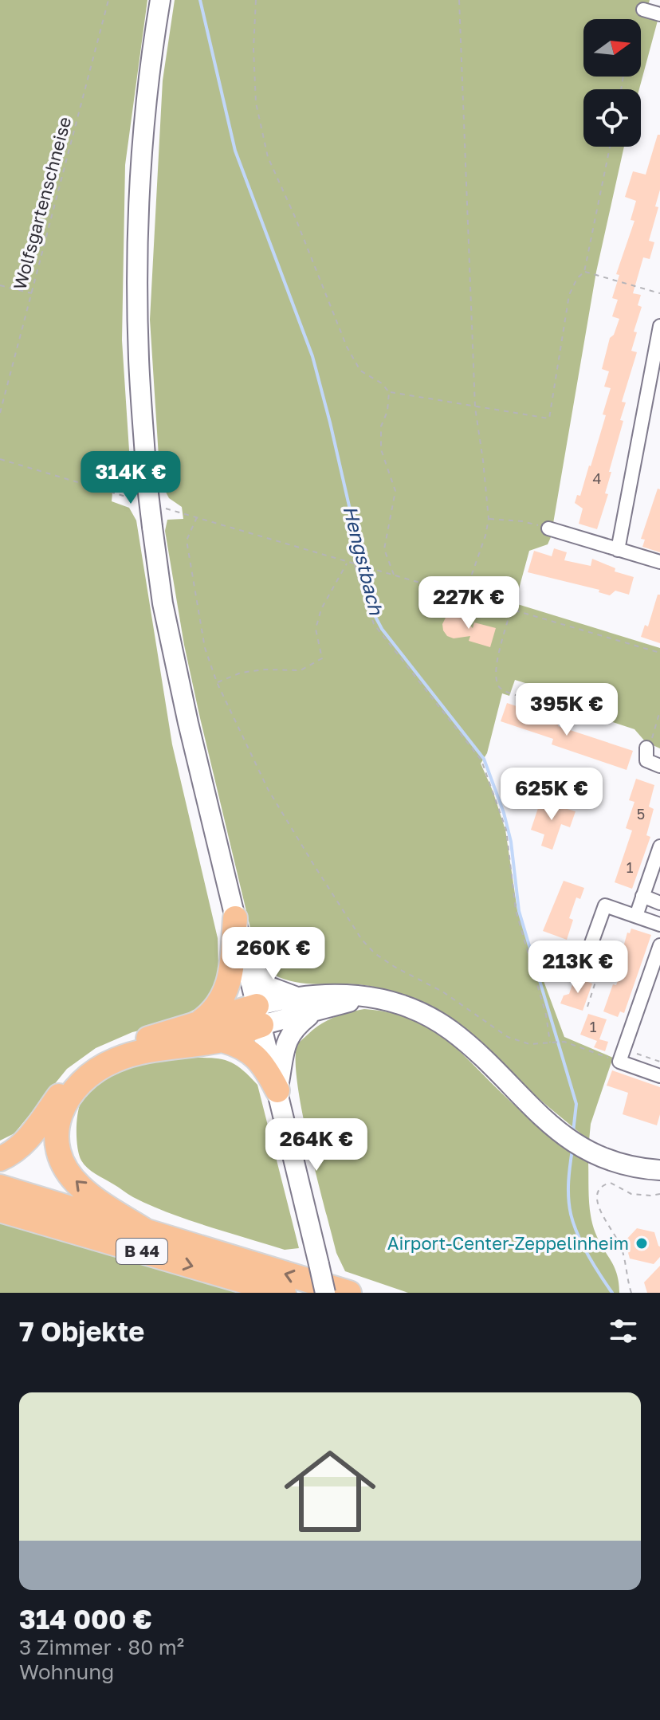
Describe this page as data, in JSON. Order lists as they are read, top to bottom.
{
  "streets": {
    "highway": ["B 44"],
    "path": ["Wolfsgartenschneise"]
  },
  "water": ["Hengstbach"],
  "places": ["Airport-Center-Zeppelinheim"],
  "house_numbers": [
    "4",
    "5",
    "1",
    "1"
  ],
  "north": "right",
  "page": {
    "price": [
      "314K €",
      "227K €",
      "395K €",
      "625K €",
      "260K €",
      "213K €",
      "264K €"
    ],
    "heading": "7 Objekte",
    "list": [
      {
        "name": "314 000 €",
        "note": "3 Zimmer · 80 m² · Wohnung"
      }
    ]
  }
}
